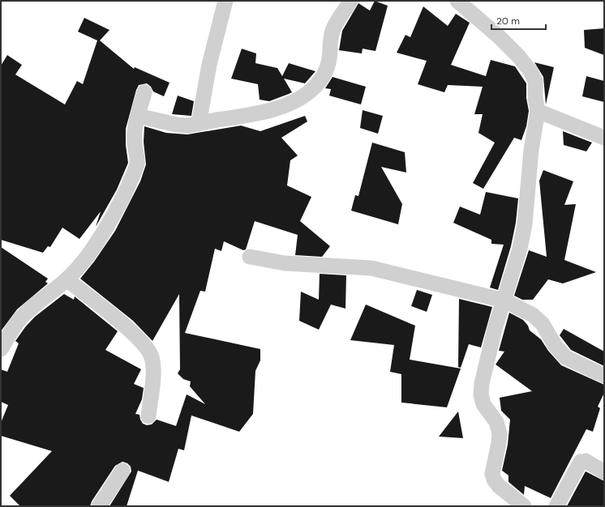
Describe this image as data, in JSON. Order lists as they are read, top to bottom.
{
  "scale_bar": "20 m"
}
